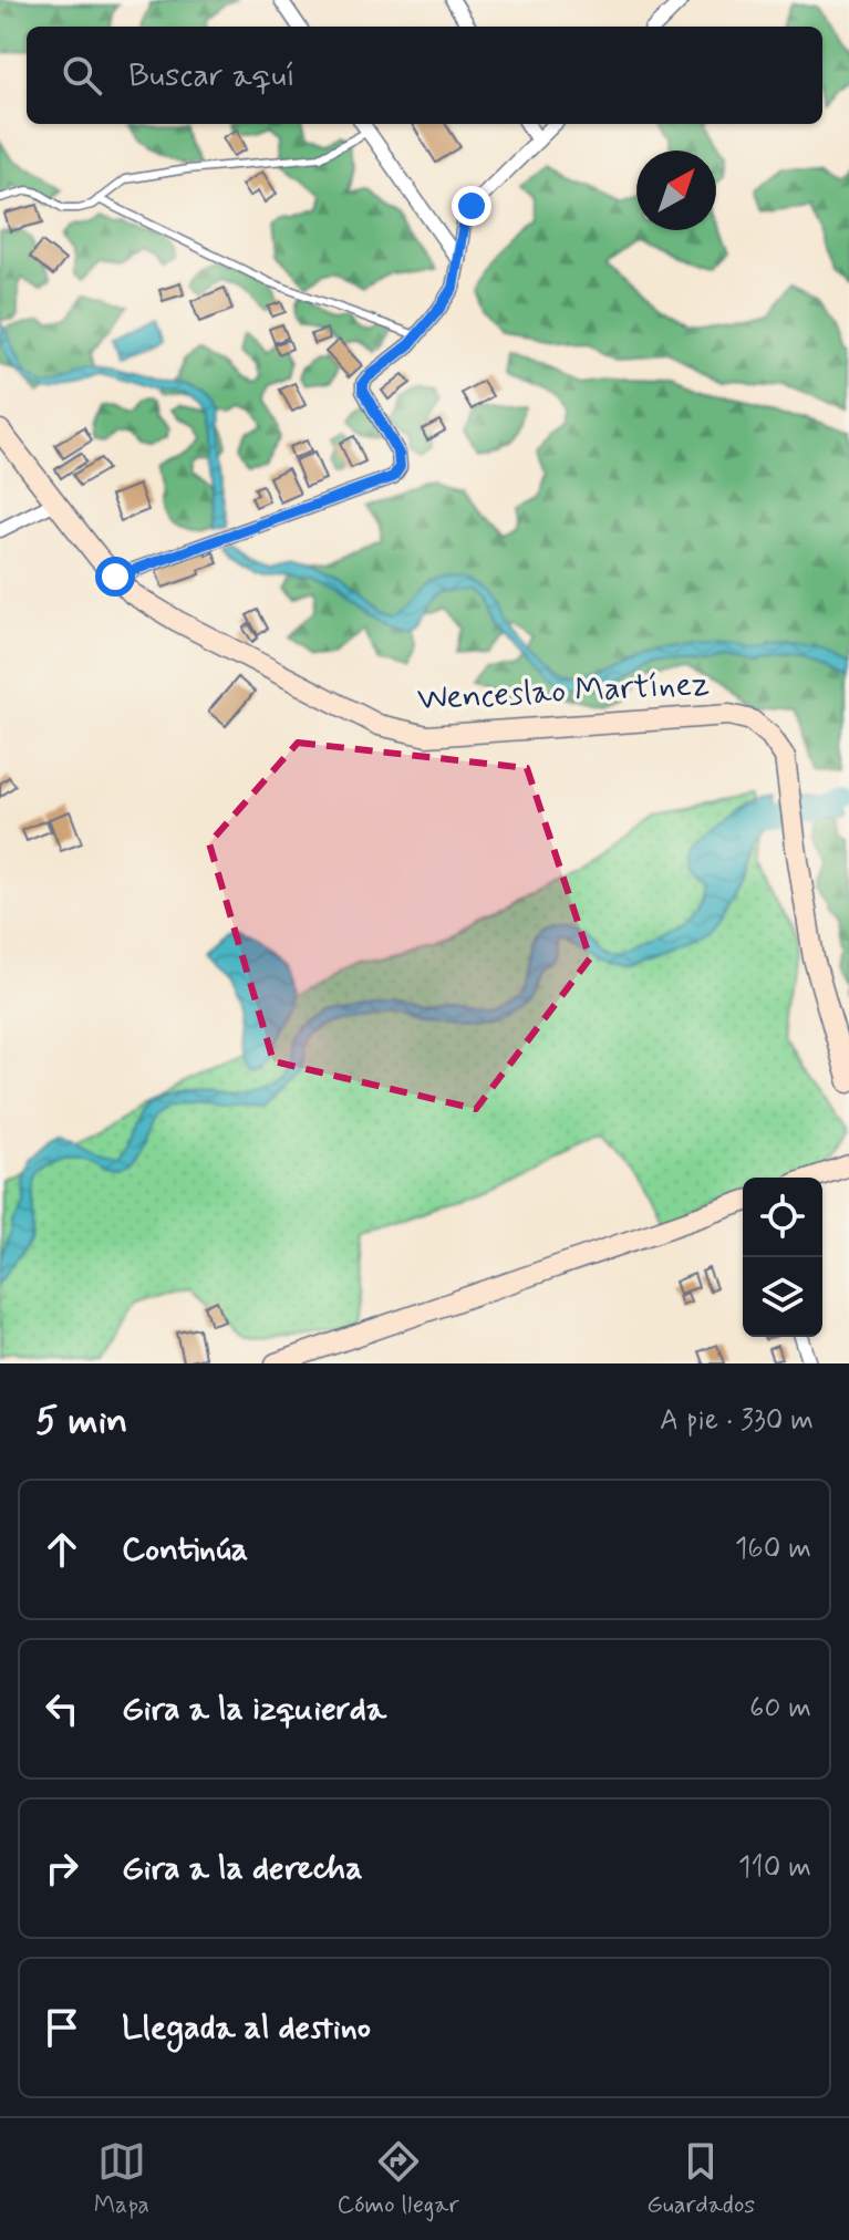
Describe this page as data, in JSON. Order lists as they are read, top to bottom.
{
  "streets": {
    "main road": ["Wenceslao Martínez"]
  },
  "north": "top right",
  "page": {
    "search": "Buscar aquí",
    "heading": ["5 min", "A pie · 330 m"],
    "list": [
      ["Continúa", "160 m"],
      ["Gira a la izquierda", "60 m"],
      ["Gira a la derecha", "110 m"],
      "Llegada al destino"
    ],
    "nav": ["Mapa", "Cómo llegar", "Guardados"]
  }
}
